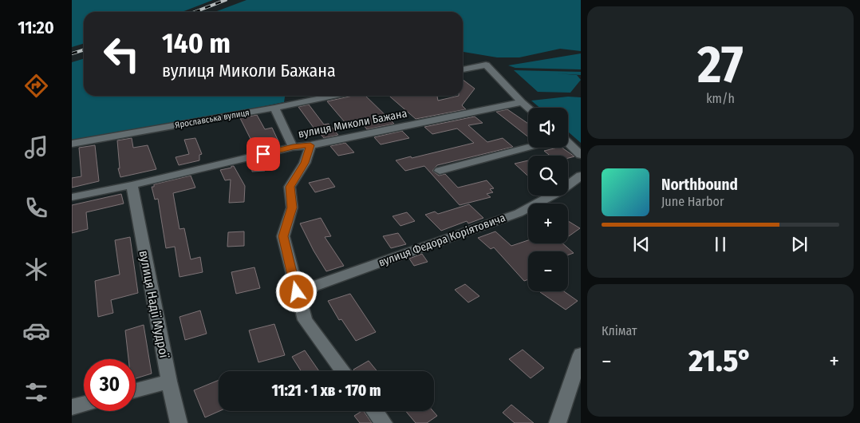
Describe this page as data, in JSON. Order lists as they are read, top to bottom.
{
  "streets": {
    "street": [
      "Ярославська вулиця",
      "вулиця Миколи Бажана",
      "вулиця Федора Коріятовича",
      "вулиця Надії Мудрої"
    ]
  },
  "crossings": [
    ["вулиця Миколи Бажана", "вулиця Надії Мудрої"]
  ],
  "page": {
    "tabs": "11:20",
    "tile": [
      ["27", "km/h"],
      "Клімат"
    ],
    "turn": ["140 m", "вулиця Миколи Бажана"],
    "map_buttons": ["+", "−"],
    "song": ["Northbound", "June Harbor"],
    "heat": ["−", "21.5°", "+"],
    "limit": "30",
    "trip": "11:21 · 1 хв · 170 m"
  }
}
